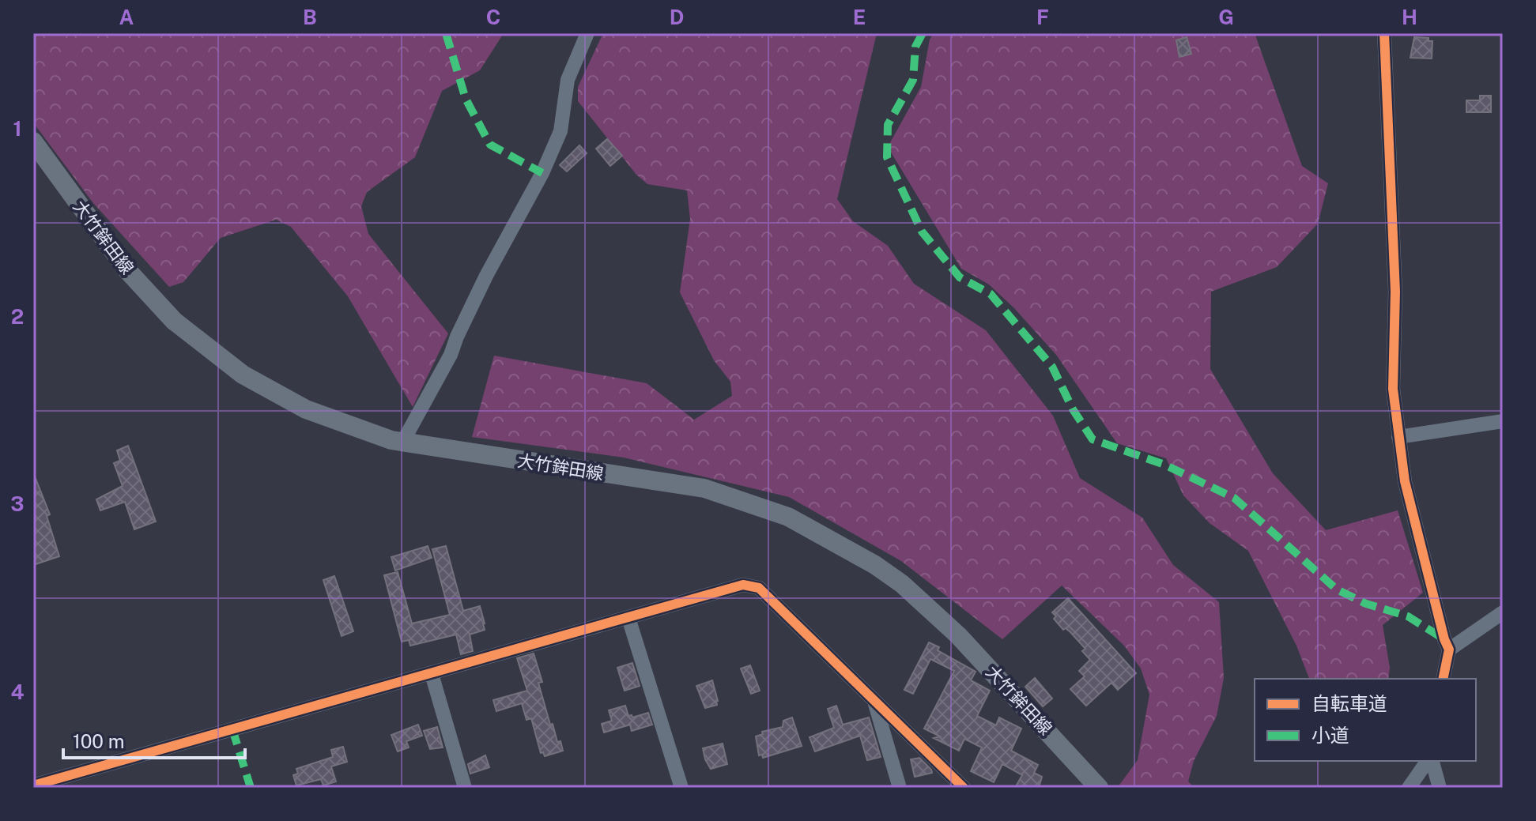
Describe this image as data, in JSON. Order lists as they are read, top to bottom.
{
  "streets": {
    "main road": ["大竹鉾田線"]
  },
  "legend": ["自転車道", "小道"],
  "scale_bar": "100 m",
  "grid": {
    "columns": [
      "A",
      "B",
      "C",
      "D",
      "E",
      "F",
      "G",
      "H"
    ],
    "rows": [
      "1",
      "2",
      "3",
      "4"
    ]
  }
}
